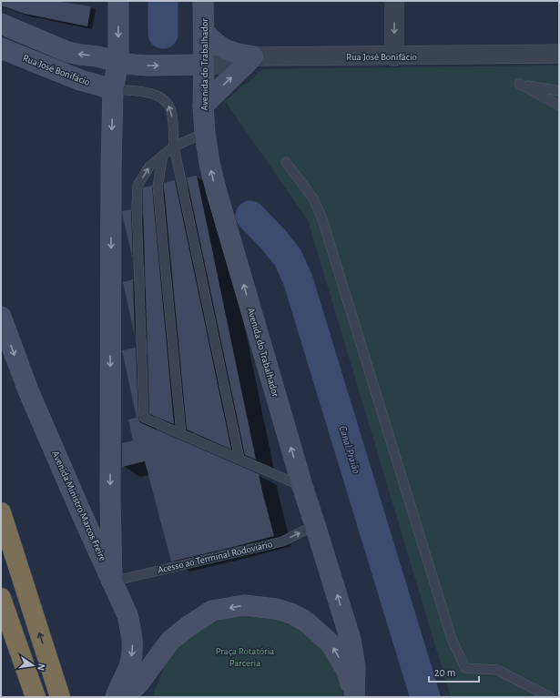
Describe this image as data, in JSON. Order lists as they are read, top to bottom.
{
  "streets": {
    "main road": ["Rua José Bonifácio", "Avenida do Trabalhador", "Avenida Ministro Marcos Freire"],
    "lane": ["Acesso ao Terminal Rodoviário"]
  },
  "crossings": [
    ["Rua José Bonifácio", "Avenida do Trabalhador"],
    ["Avenida do Trabalhador", "Acesso ao Terminal Rodoviário"],
    ["Avenida Ministro Marcos Freire", "Acesso ao Terminal Rodoviário"]
  ],
  "one_way": ["Acesso ao Terminal Rodoviário"],
  "water": ["Canal Praião"],
  "parks": ["Praça Rotatória Parceria"],
  "scale_bar": "20 m",
  "north": "right"
}
